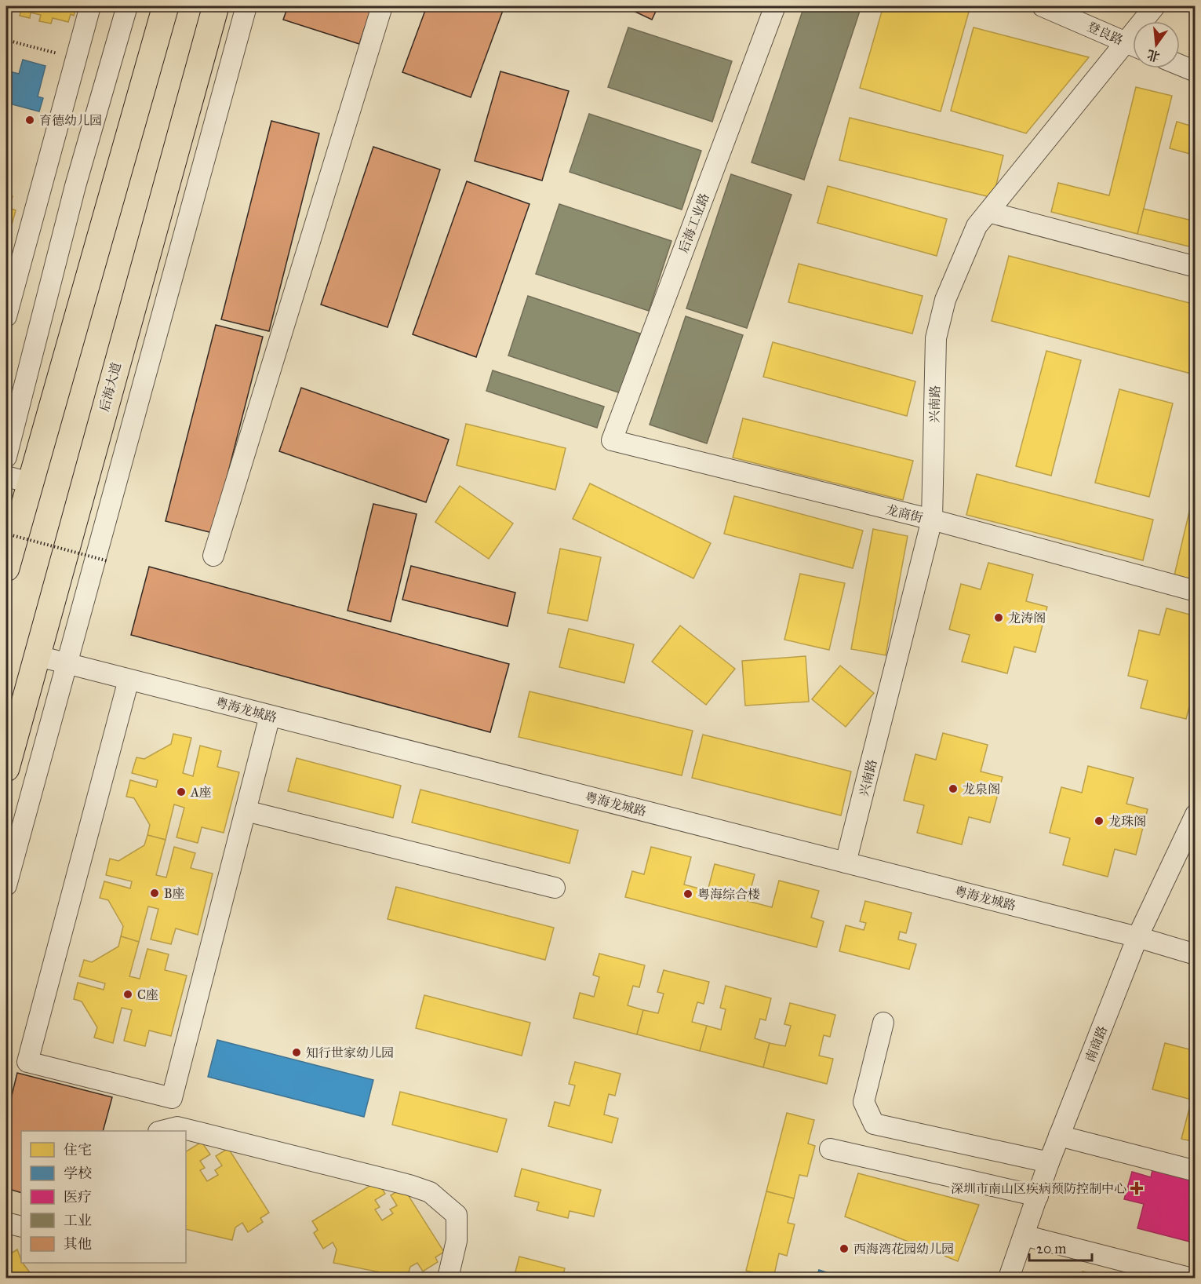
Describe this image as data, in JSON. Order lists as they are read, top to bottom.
{
  "streets": {
    "main road": ["后海大道"],
    "street": [
      "登良路",
      "后海工业路",
      "兴南路",
      "龙商街",
      "粤海龙城路",
      "南商路"
    ]
  },
  "crossings": [
    ["后海工业路", "龙商街"],
    ["后海大道", "粤海龙城路"],
    ["兴南路", "龙商街"],
    ["兴南路", "粤海龙城路"],
    ["粤海龙城路", "南商路"]
  ],
  "places": {
    "other": [
      "育德幼儿园",
      "龙涛阁",
      "龙泉阁",
      "A座",
      "龙珠阁",
      "B座",
      "粤海综合楼",
      "C座",
      "知行世家幼儿园",
      "西海湾花园幼儿园"
    ],
    "health": ["深圳市南山区疾病预防控制中心"]
  },
  "legend": [
    "住宅",
    "学校",
    "医疗",
    "工业",
    "其他"
  ],
  "scale_bar": "20 m",
  "north": "bottom"
}
